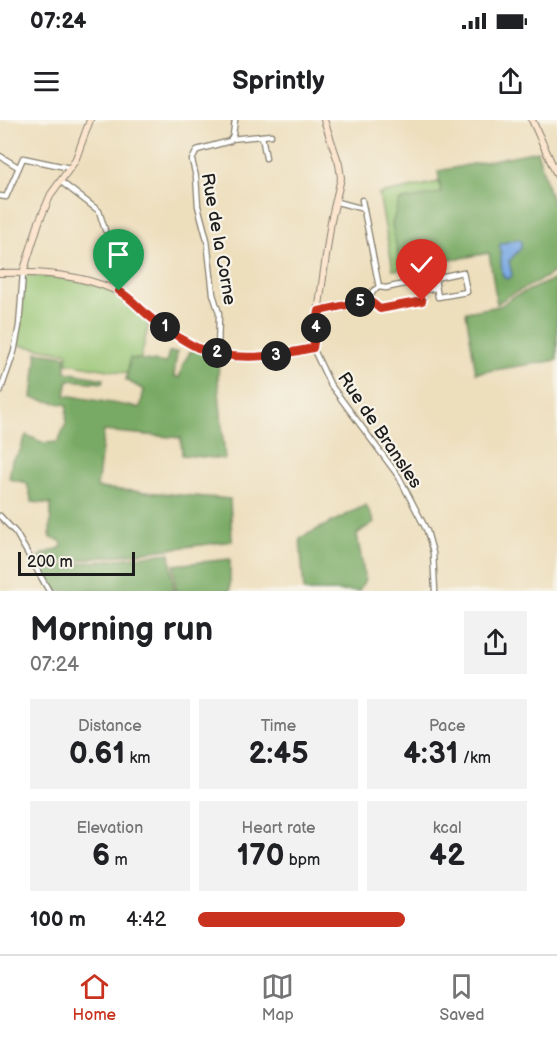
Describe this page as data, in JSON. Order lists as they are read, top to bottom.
{
  "streets": {
    "street": ["Rue de la Corne", "Rue de Bransles"]
  },
  "scale_bar": "200 m",
  "page": {
    "status": "07:24",
    "header": "Sprintly",
    "pins": [
      "5",
      "1",
      "4",
      "2",
      "3"
    ],
    "scale": "200 m",
    "heading": ["Morning run", "07:24"],
    "stats": [
      ["Distance", "0.61 km"],
      ["Time", "2:45"],
      ["Pace", "4:31 /km"],
      ["Elevation", "6 m"],
      ["Heart rate", "170 bpm"],
      ["kcal", "42"]
    ],
    "list": [
      {
        "name": "100 m",
        "note": "4:42"
      }
    ],
    "tabs": ["Home", "Map", "Saved"]
  }
}
